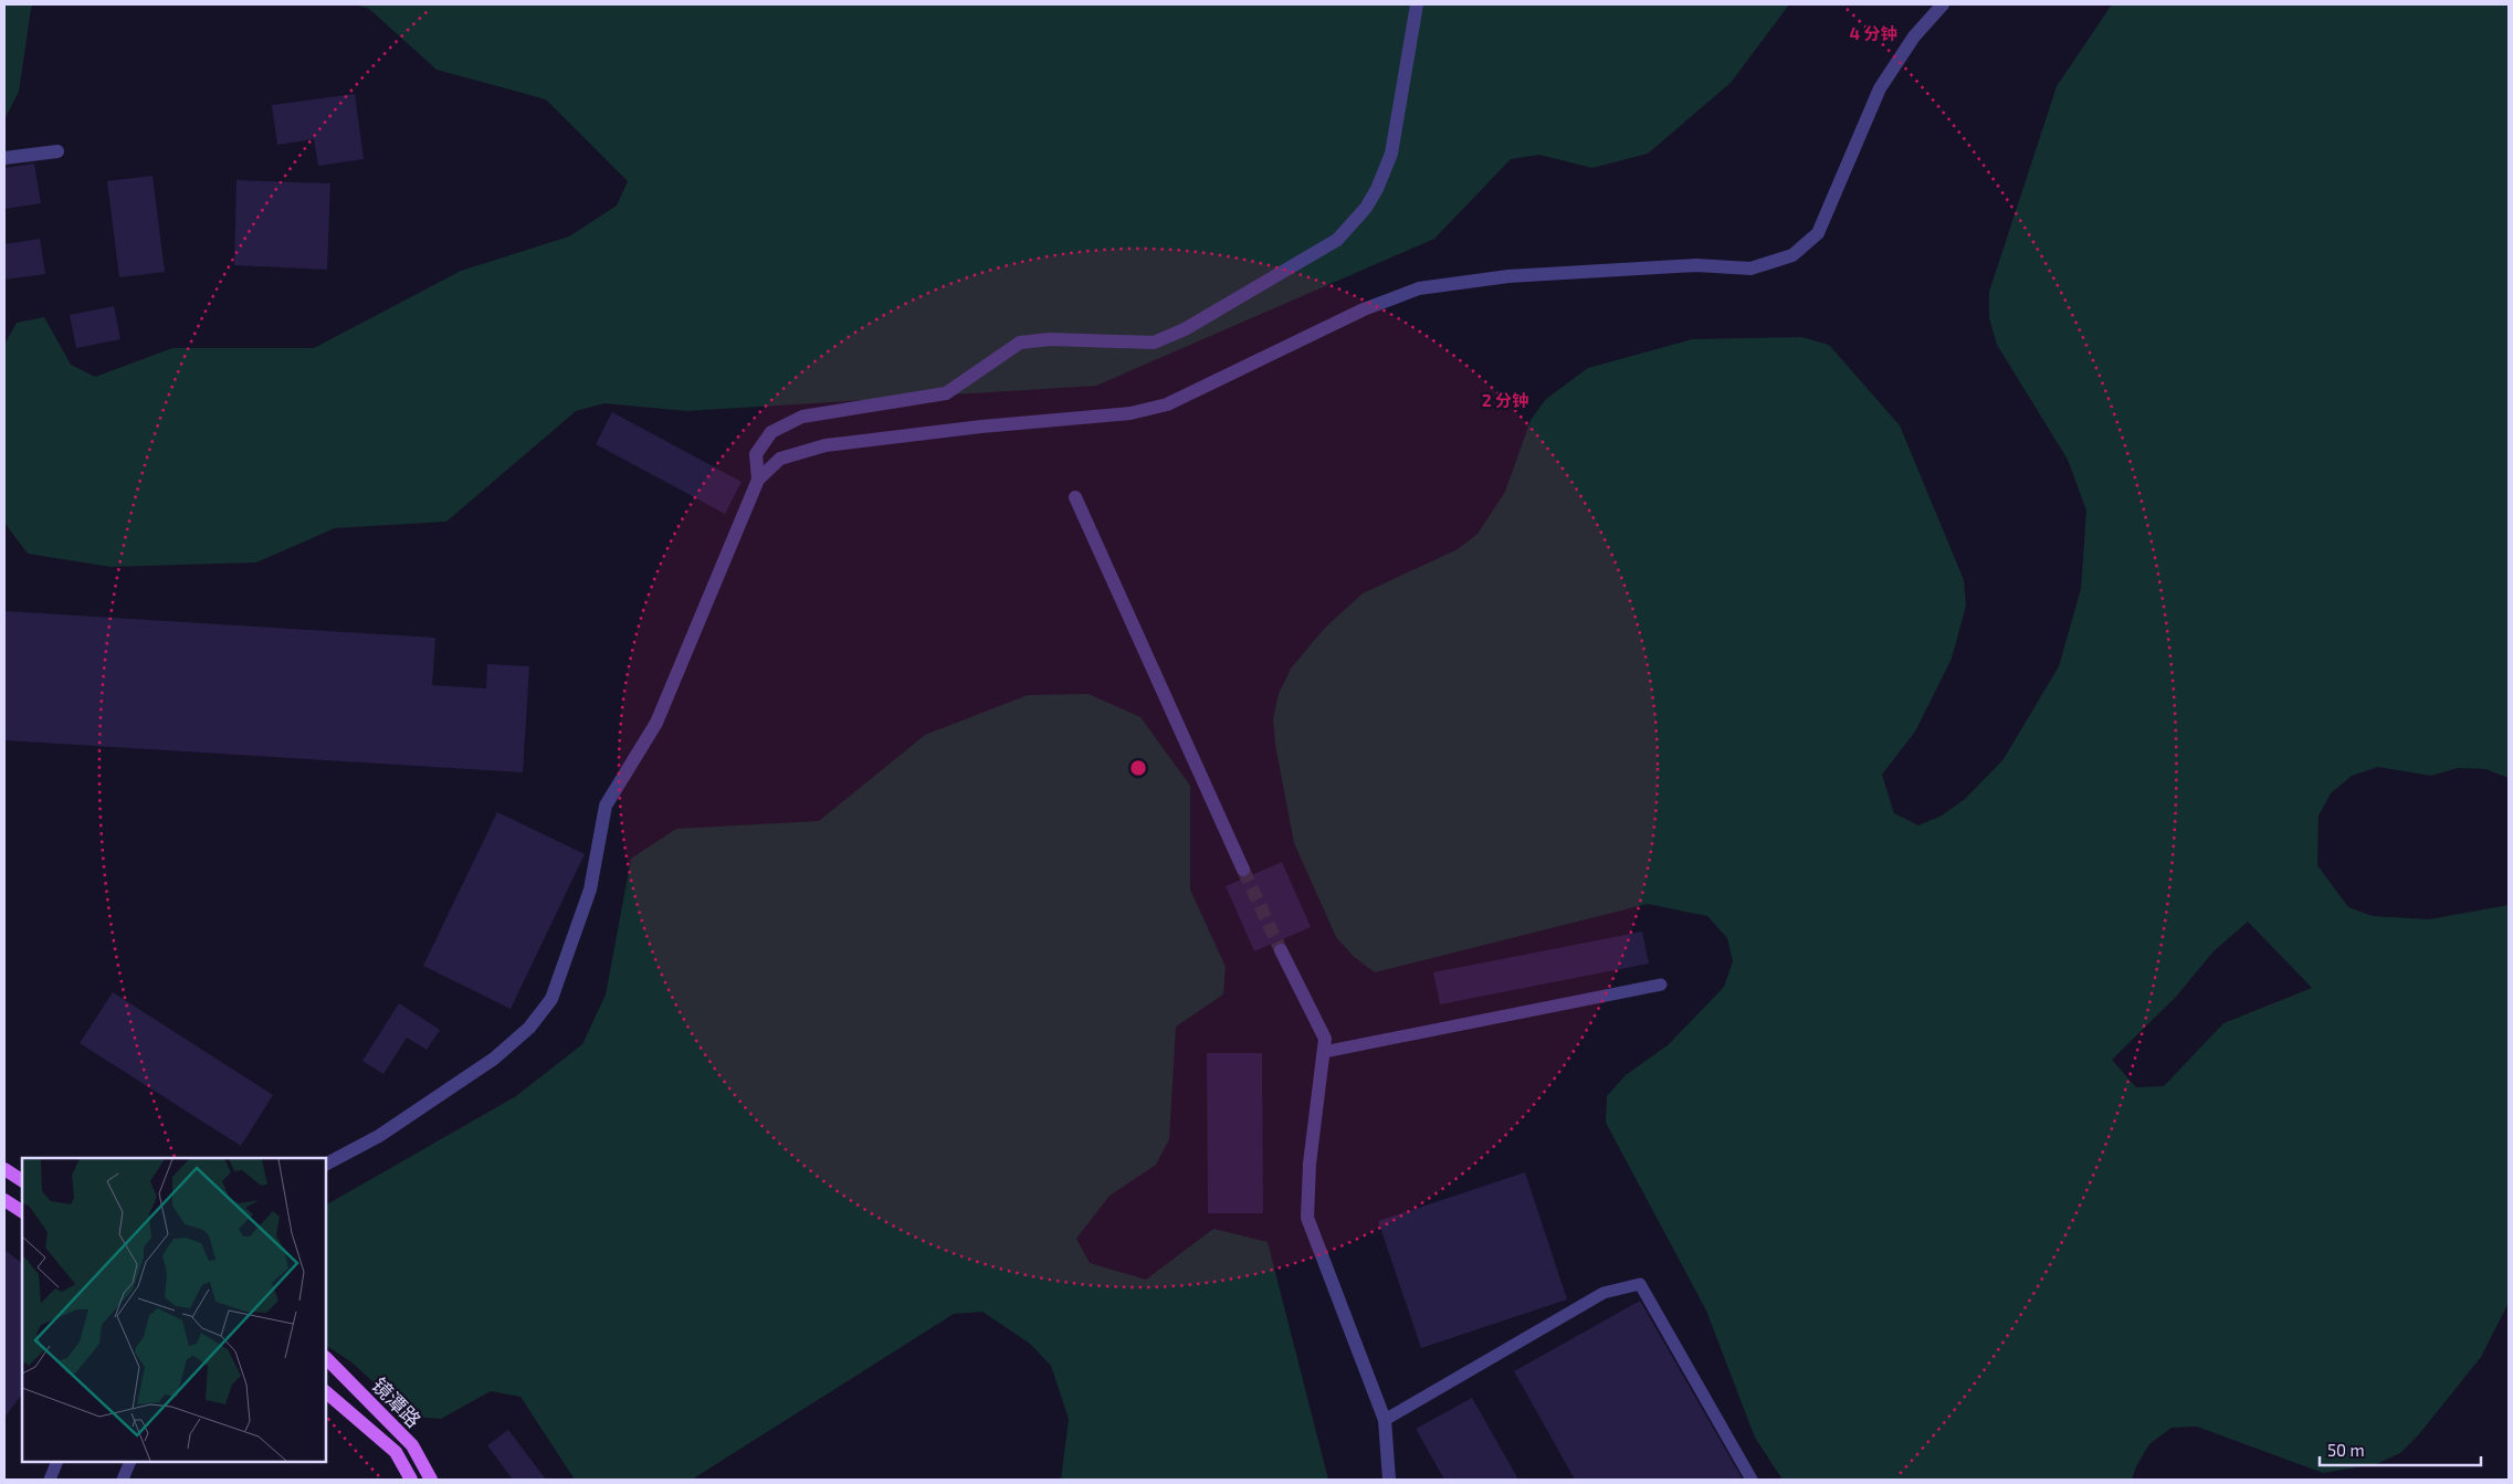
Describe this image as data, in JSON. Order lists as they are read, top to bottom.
{
  "streets": {
    "main road": ["镜潭路"]
  },
  "scale_bar": "50 m",
  "rings": ["4 分钟", "2 分钟"]
}
